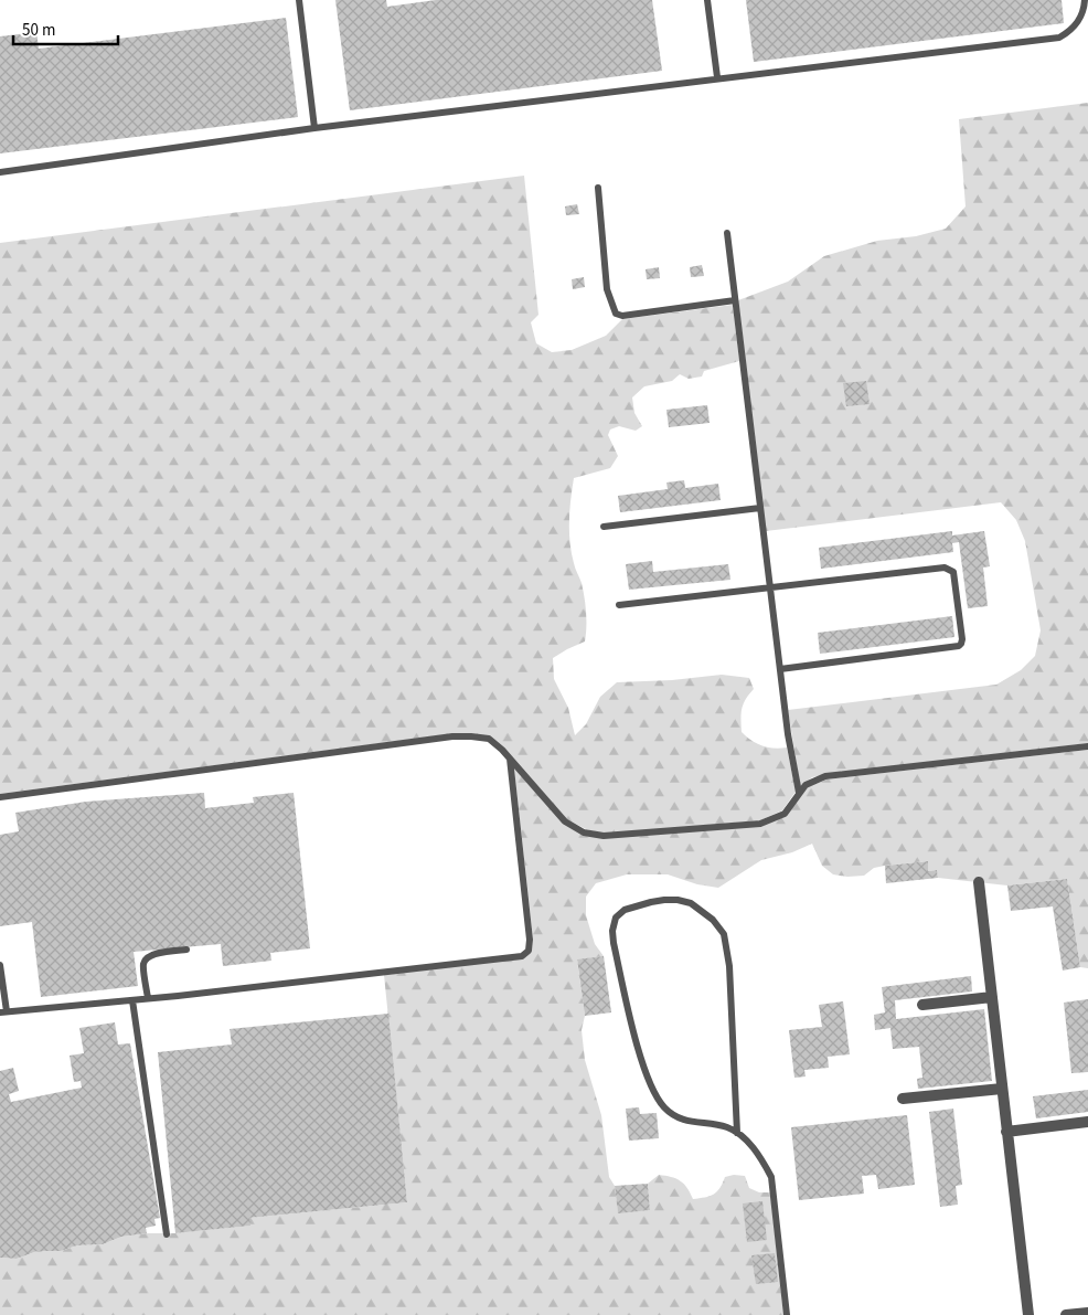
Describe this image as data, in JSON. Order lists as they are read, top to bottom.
{
  "scale_bar": "50 m"
}
